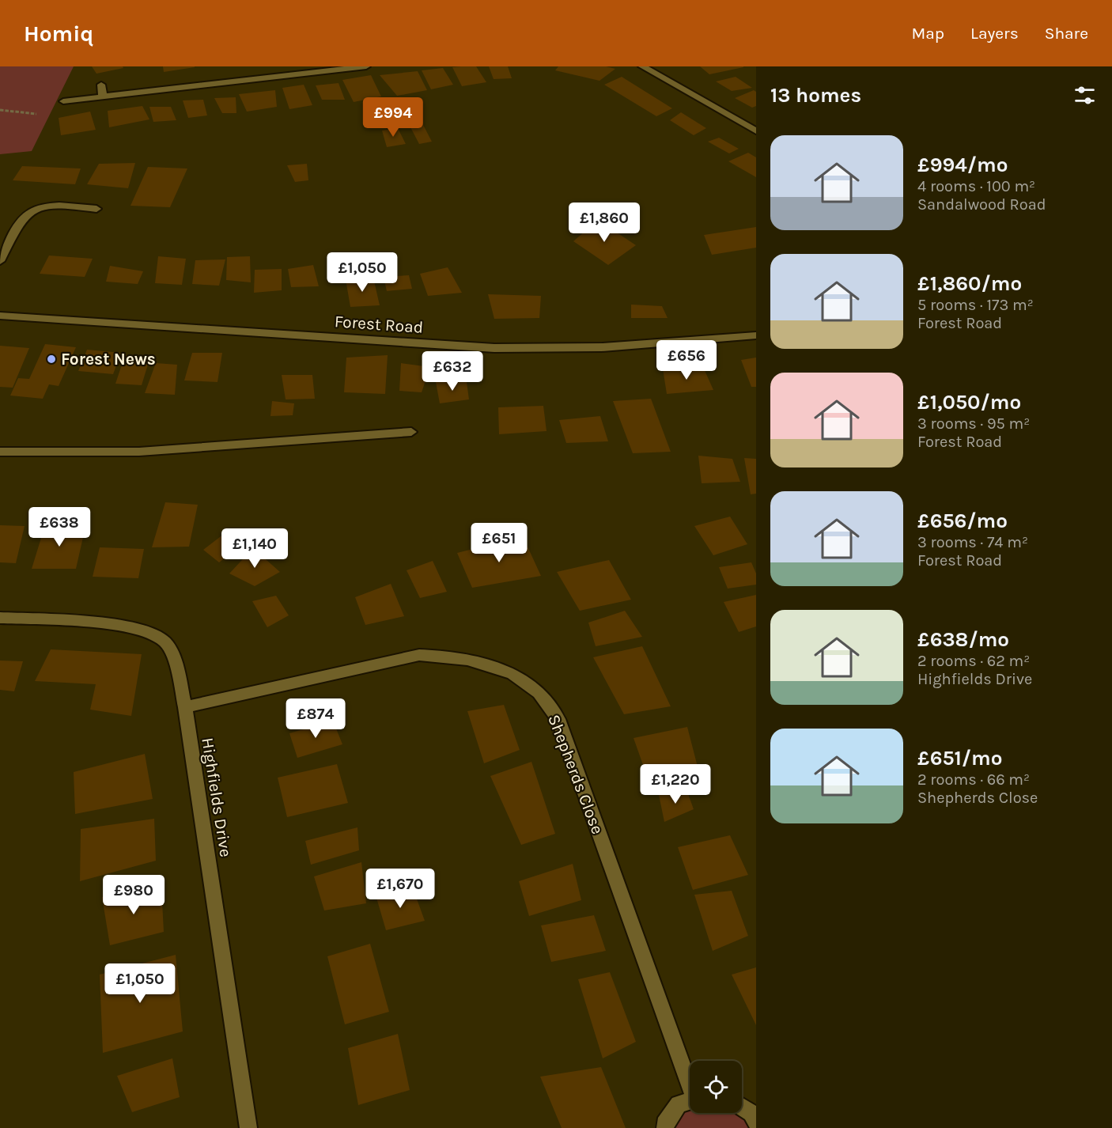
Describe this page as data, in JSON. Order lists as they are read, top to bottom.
{
  "streets": {
    "street": ["Forest Road", "Shepherds Close", "Highfields Drive"]
  },
  "crossings": [
    ["Shepherds Close", "Highfields Drive"]
  ],
  "places": ["Forest News"],
  "page": {
    "header": "Homiq",
    "nav": ["Map", "Layers", "Share"],
    "heading": "13 homes",
    "price": [
      "£994",
      "£1,860",
      "£1,050",
      "£656",
      "£632",
      "£638",
      "£651",
      "£1,140",
      "£874",
      "£1,220",
      "£1,670",
      "£980",
      "£1,050"
    ],
    "list": [
      {
        "name": "£994/mo",
        "note": "4 rooms · 100 m² · Sandalwood Road"
      },
      {
        "name": "£1,860/mo",
        "note": "5 rooms · 173 m² · Forest Road"
      },
      {
        "name": "£1,050/mo",
        "note": "3 rooms · 95 m² · Forest Road"
      },
      {
        "name": "£656/mo",
        "note": "3 rooms · 74 m² · Forest Road"
      },
      {
        "name": "£638/mo",
        "note": "2 rooms · 62 m² · Highfields Drive"
      },
      {
        "name": "£651/mo",
        "note": "2 rooms · 66 m² · Shepherds Close"
      }
    ]
  }
}
